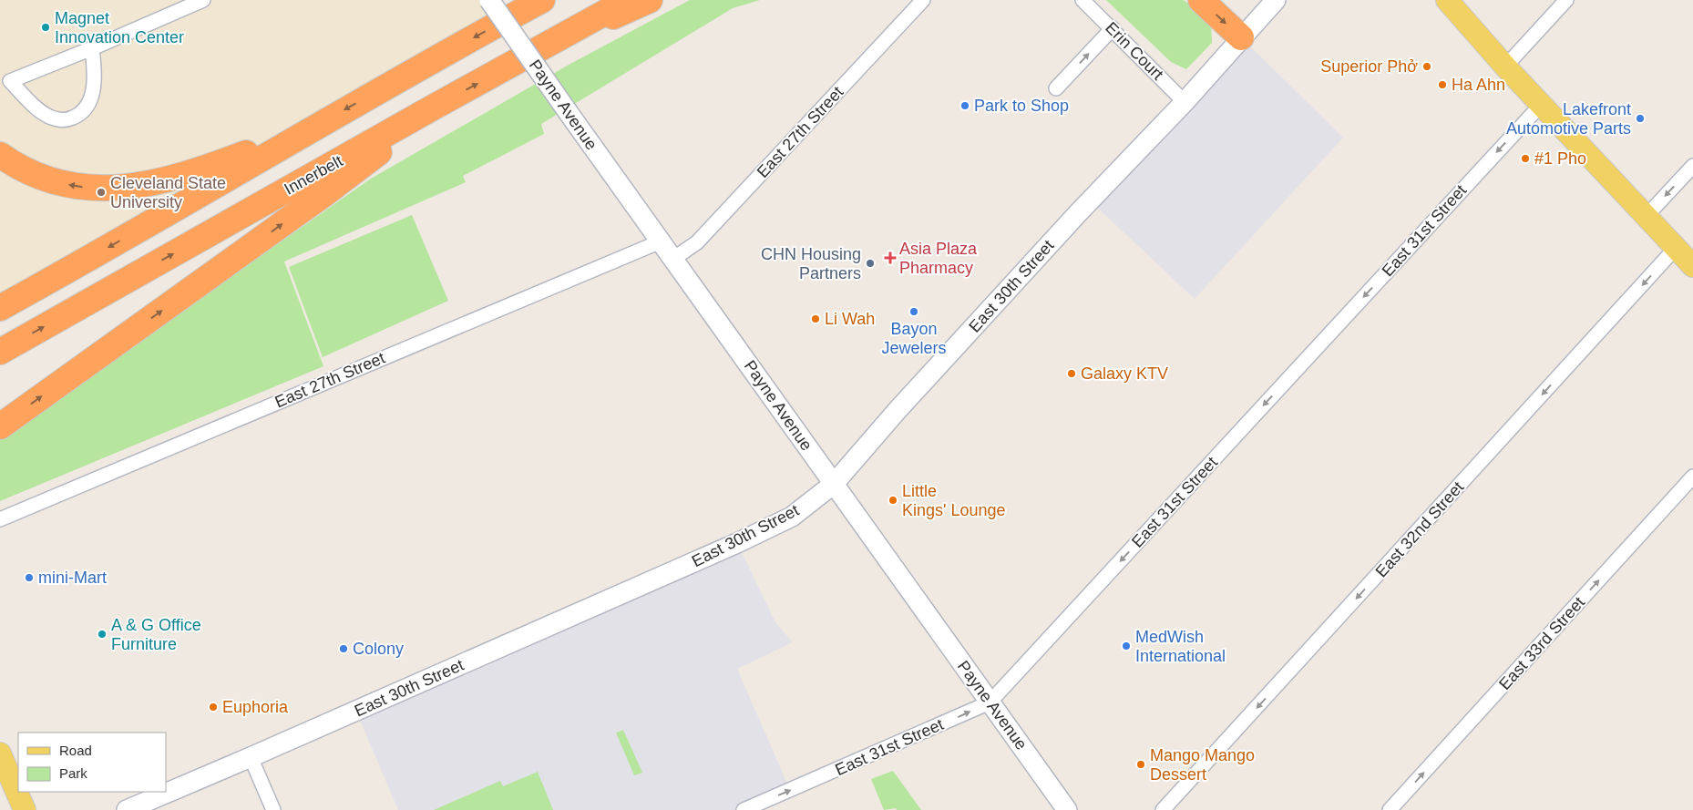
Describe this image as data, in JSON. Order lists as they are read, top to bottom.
{
  "streets": {
    "highway": ["Innerbelt"],
    "main road": ["Payne Avenue", "East 30th Street"],
    "street": [
      "Erin Court",
      "East 27th Street",
      "East 31st Street",
      "East 32nd Street",
      "East 33rd Street"
    ]
  },
  "crossings": [
    ["Erin Court", "East 30th Street"],
    ["Payne Avenue", "East 27th Street"],
    ["Payne Avenue", "East 31st Street"],
    ["Payne Avenue", "East 30th Street"]
  ],
  "one_way": ["East 32nd Street", "East 33rd Street"],
  "places": {
    "other": [
      "Magnet Innovation Center",
      "Superior Phở",
      "Ha Ahn",
      "Park to Shop",
      "Lakefront Automotive Parts",
      "#1 Pho",
      "Cleveland State University",
      "CHN Housing Partners",
      "Bayon Jewelers",
      "Li Wah",
      "Galaxy KTV",
      "Little Kings' Lounge",
      "mini-Mart",
      "A & G Office Furniture",
      "MedWish International",
      "Colony",
      "Euphoria",
      "Mango Mango Dessert"
    ],
    "health": ["Asia Plaza Pharmacy"]
  },
  "legend": ["Road", "Park"]
}
